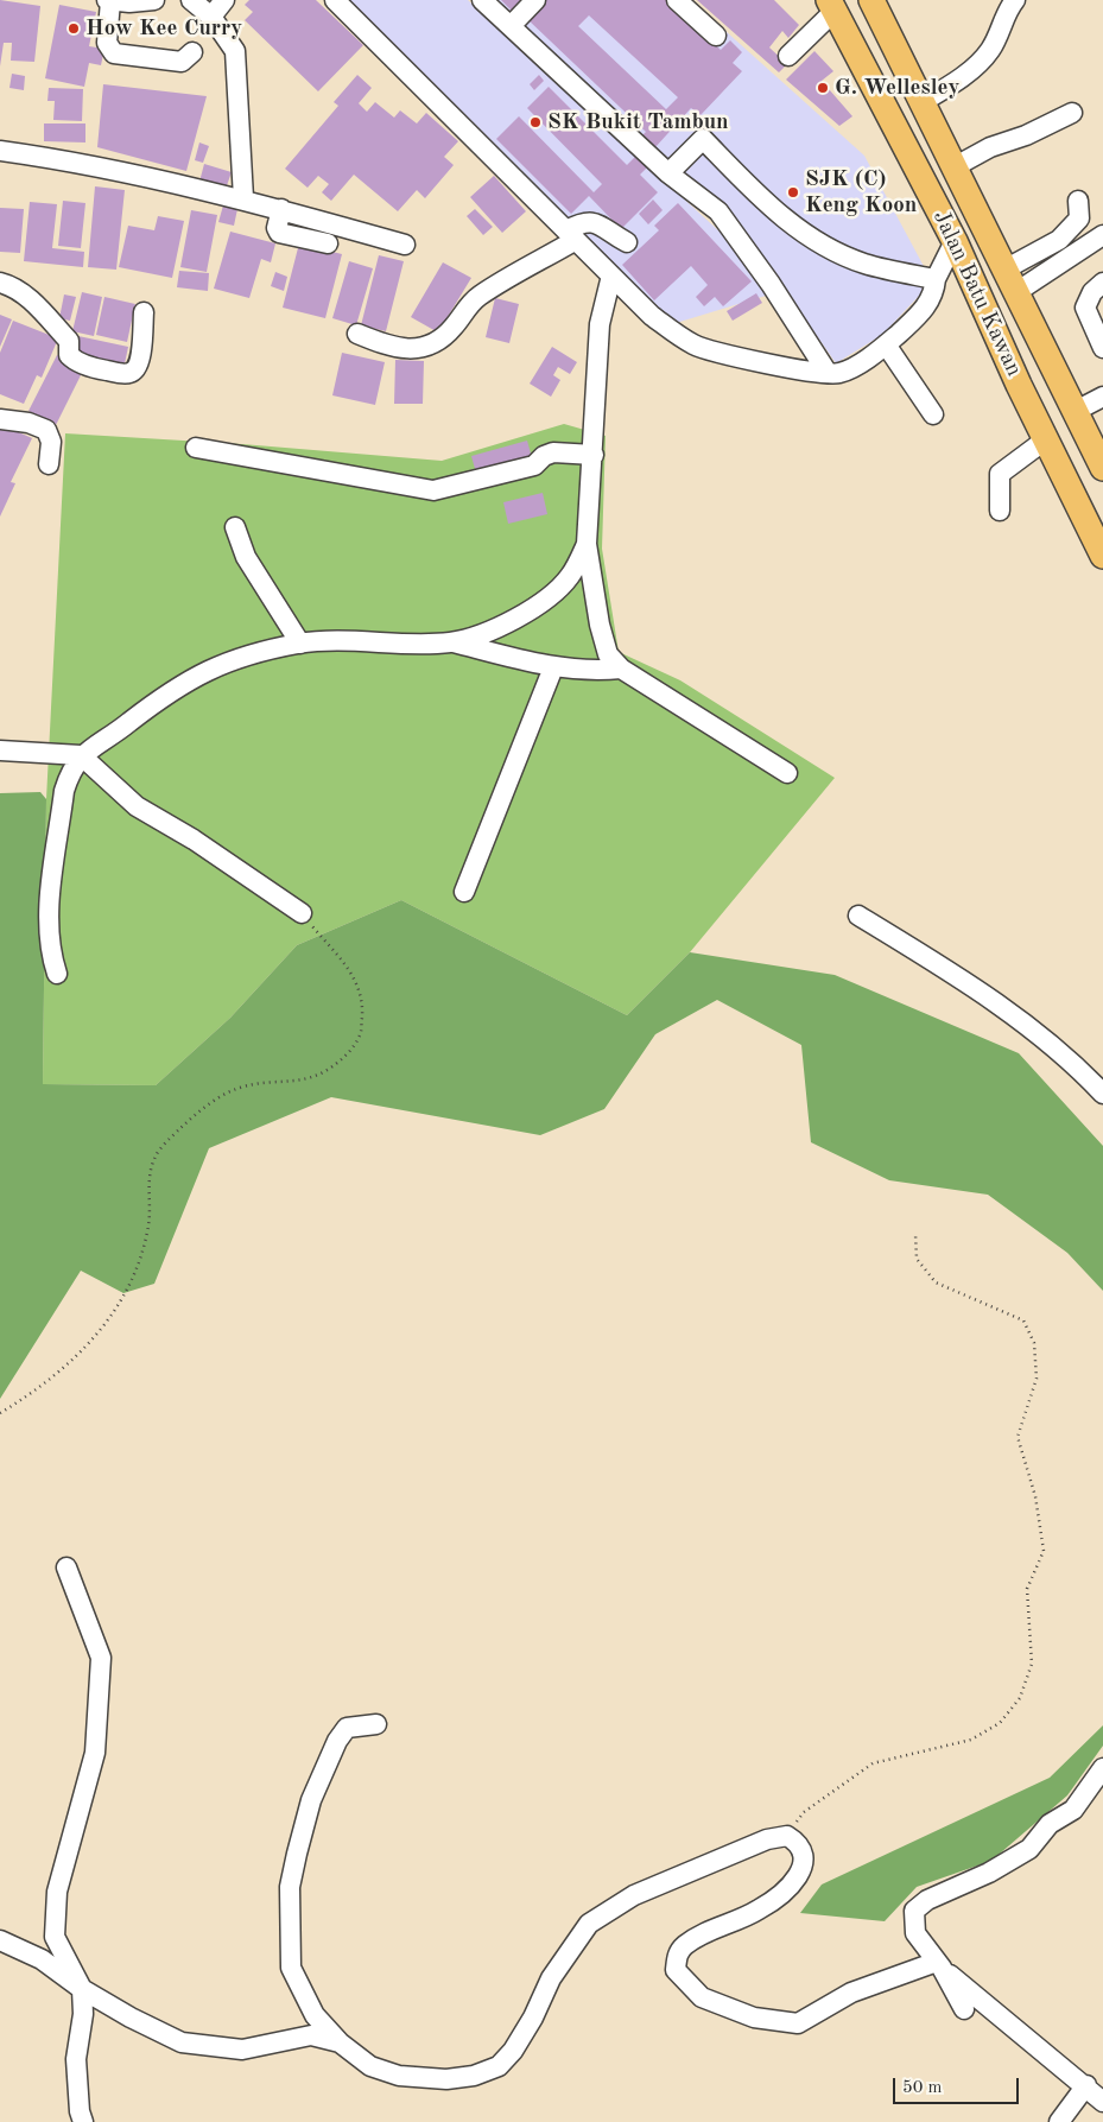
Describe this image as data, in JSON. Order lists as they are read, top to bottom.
{
  "streets": {
    "main road": ["Jalan Batu Kawan"]
  },
  "places": [
    "How Kee Curry",
    "G. Wellesley",
    "SK Bukit Tambun",
    "SJK (C) Keng Koon"
  ],
  "scale_bar": "50 m"
}
